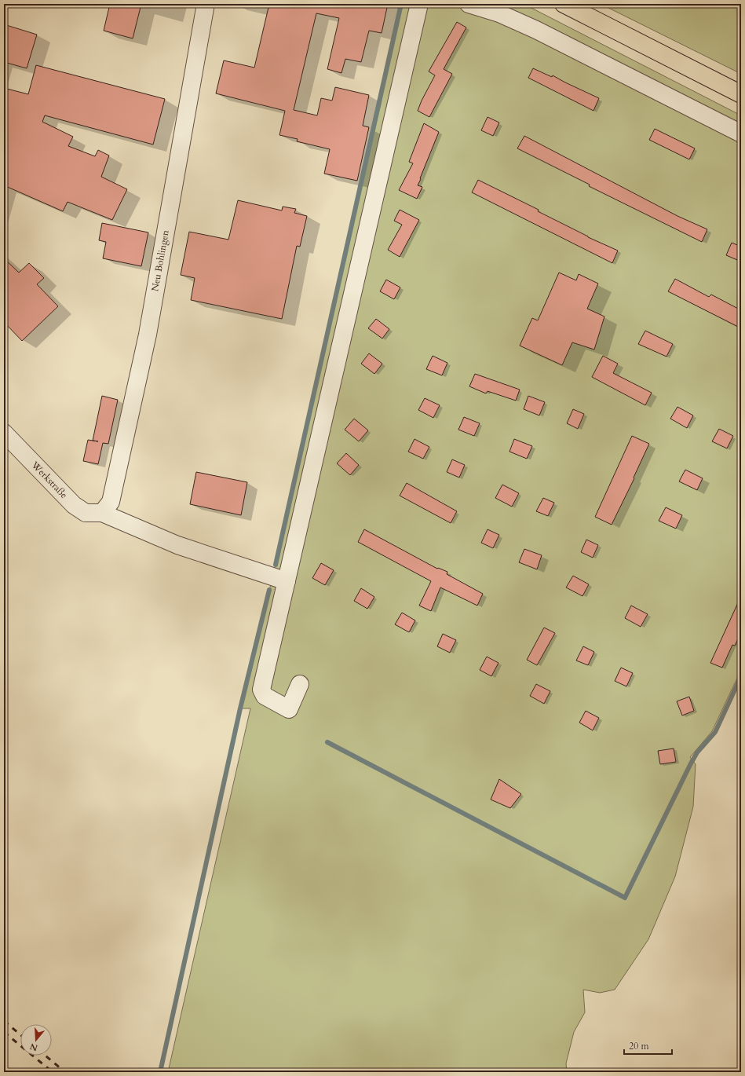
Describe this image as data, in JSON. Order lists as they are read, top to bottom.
{
  "streets": {
    "street": ["Neu Bohlingen", "Werkstraße"]
  },
  "crossings": [
    ["Neu Bohlingen", "Werkstraße"]
  ],
  "scale_bar": "20 m",
  "north": "bottom"
}
